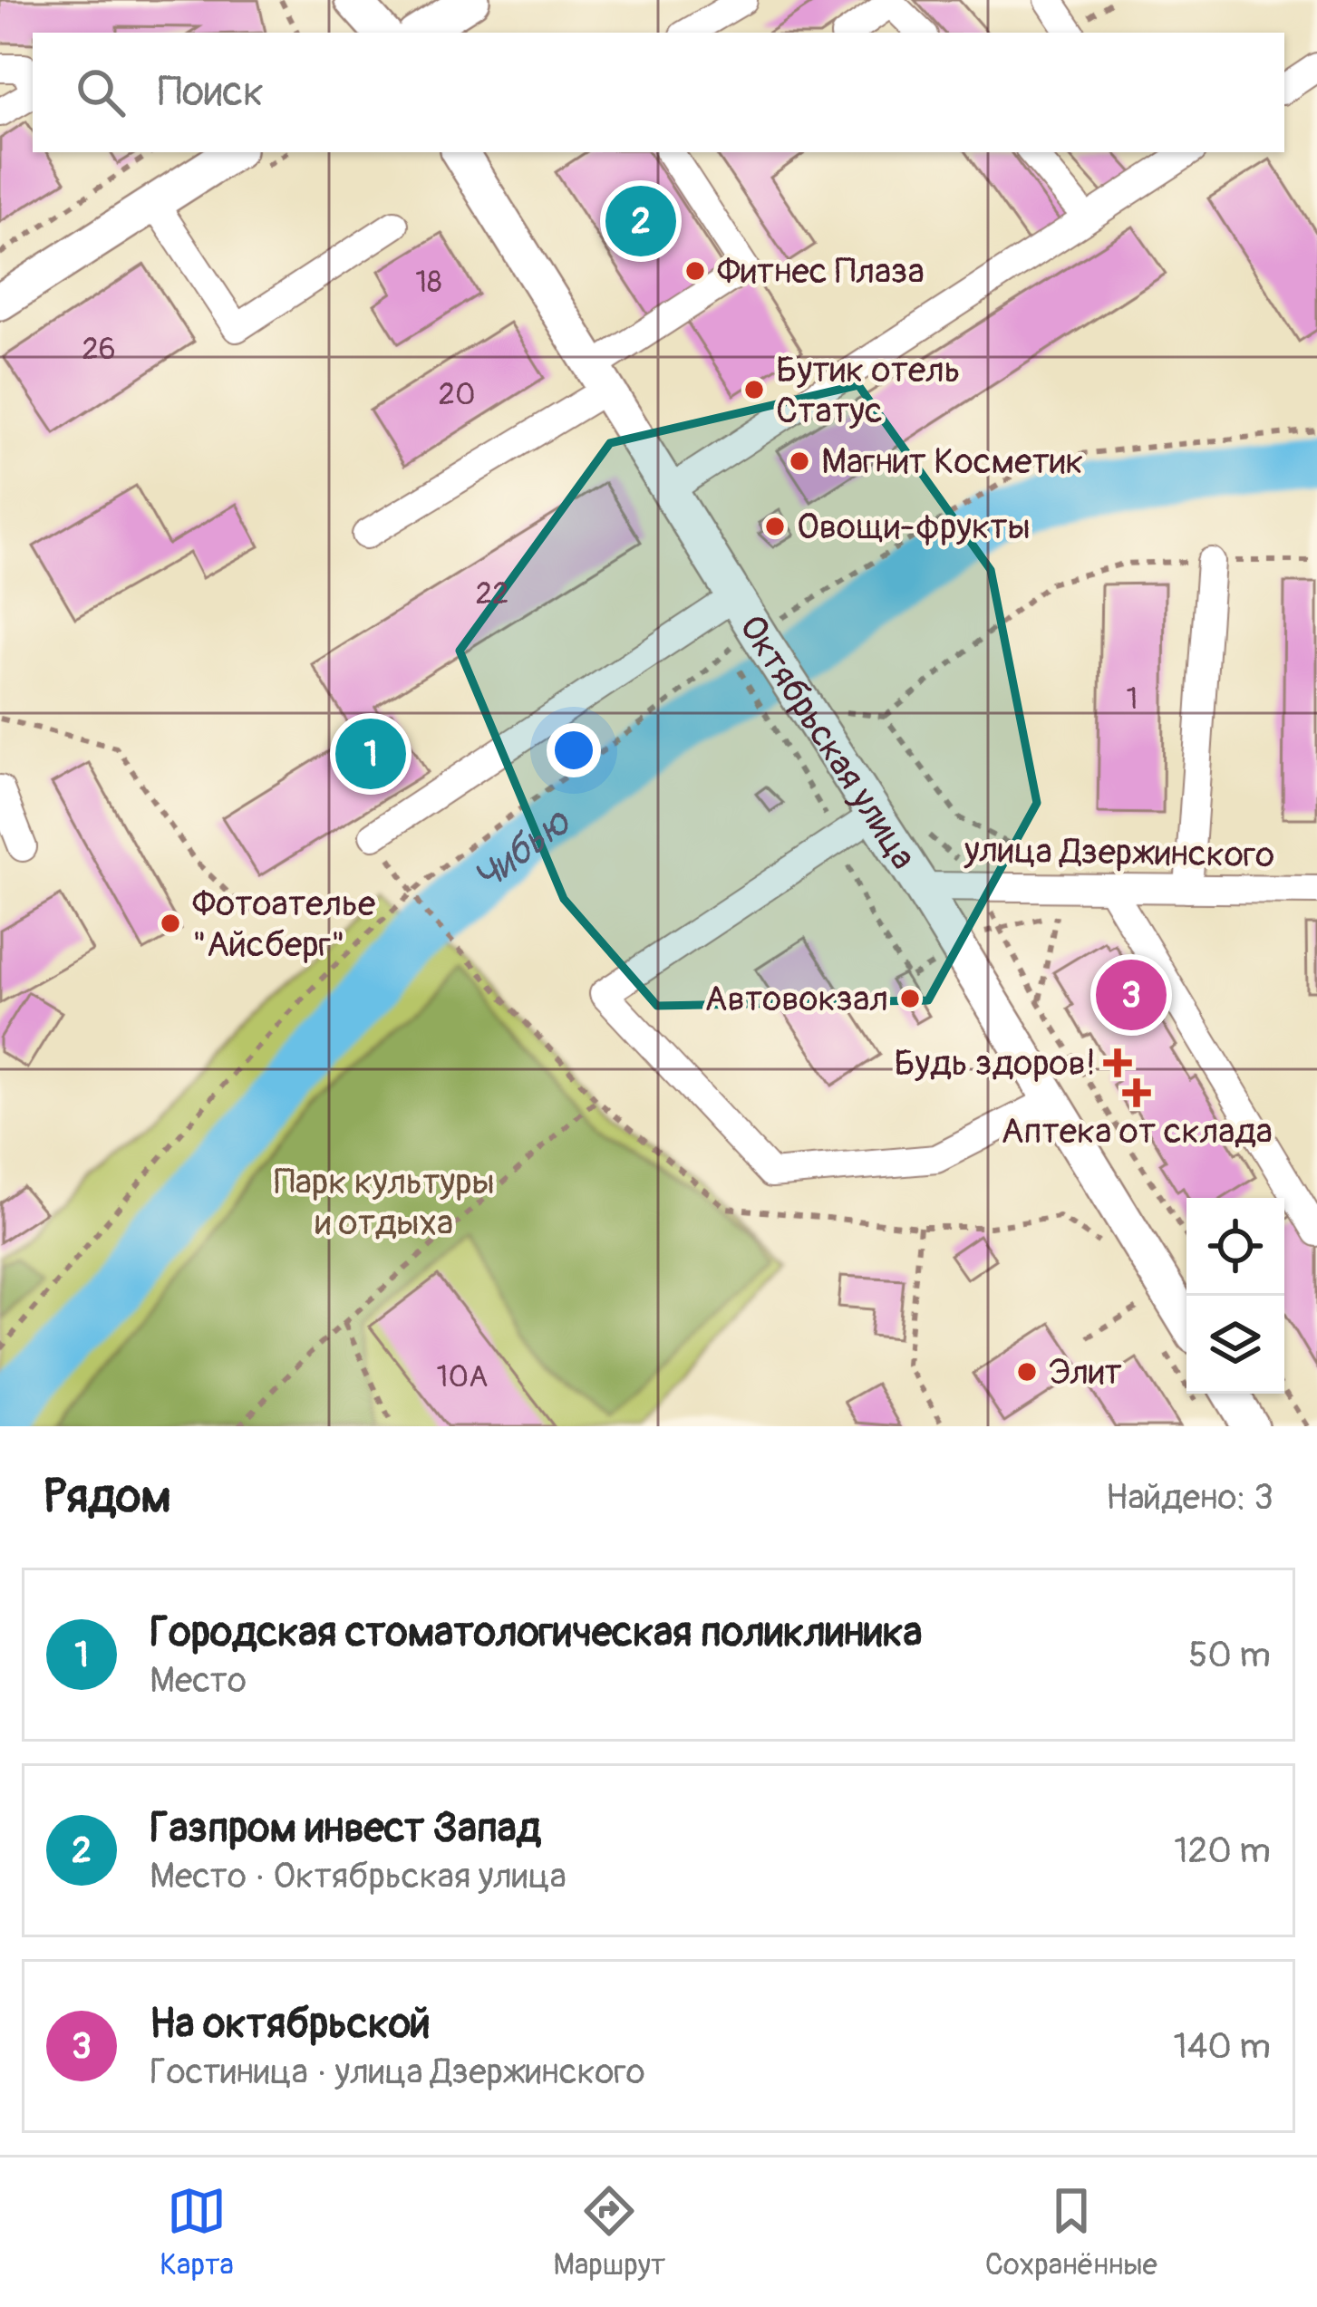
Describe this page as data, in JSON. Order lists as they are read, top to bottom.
{
  "streets": {
    "main road": ["Октябрьская улица"],
    "street": ["улица Дзержинского"]
  },
  "crossings": [
    ["Октябрьская улица", "улица Дзержинского"]
  ],
  "water": ["Чибью"],
  "parks": ["Парк культуры и отдыха"],
  "places": {
    "other": [
      "Фитнес Плаза",
      "Бутик отель Статус",
      "Магнит Косметик",
      "Овощи-фрукты",
      "Фотоателье \"Айсберг\"",
      "Автовокзал",
      "Элит"
    ],
    "health": ["Будь здоров!", "Аптека от склада"]
  },
  "house_numbers": [
    "18",
    "26",
    "20",
    "22",
    "1",
    "10А"
  ],
  "page": {
    "search": "Поиск",
    "pins": ["2", "1", "3"],
    "heading": ["Рядом", "Найдено: 3"],
    "list": [
      {
        "mark": "1",
        "name": "Городская стоматологическая поликлиника",
        "note": "Место",
        "value": "50 m"
      },
      {
        "mark": "2",
        "name": "Газпром инвест Запад",
        "note": "Место · Октябрьская улица",
        "value": "120 m"
      },
      {
        "mark": "3",
        "name": "На октябрьской",
        "note": "Гостиница · улица Дзержинского",
        "value": "140 m"
      }
    ],
    "nav": ["Карта", "Маршрут", "Сохранённые"]
  }
}
